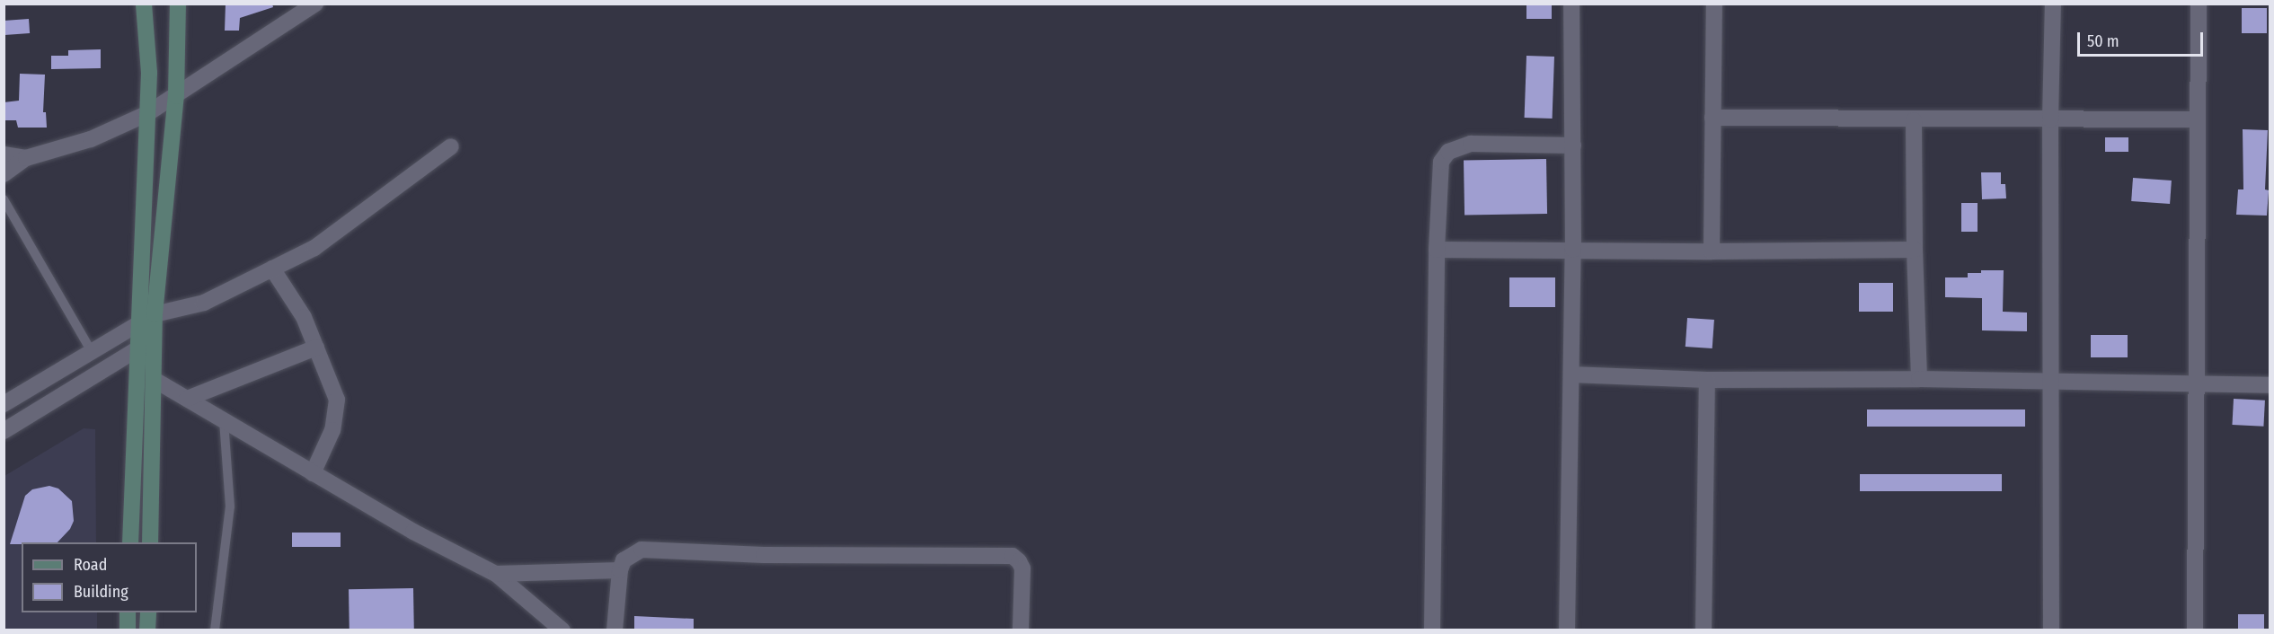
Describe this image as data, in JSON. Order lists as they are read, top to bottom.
{
  "legend": ["Road", "Building"],
  "scale_bar": "50 m"
}
